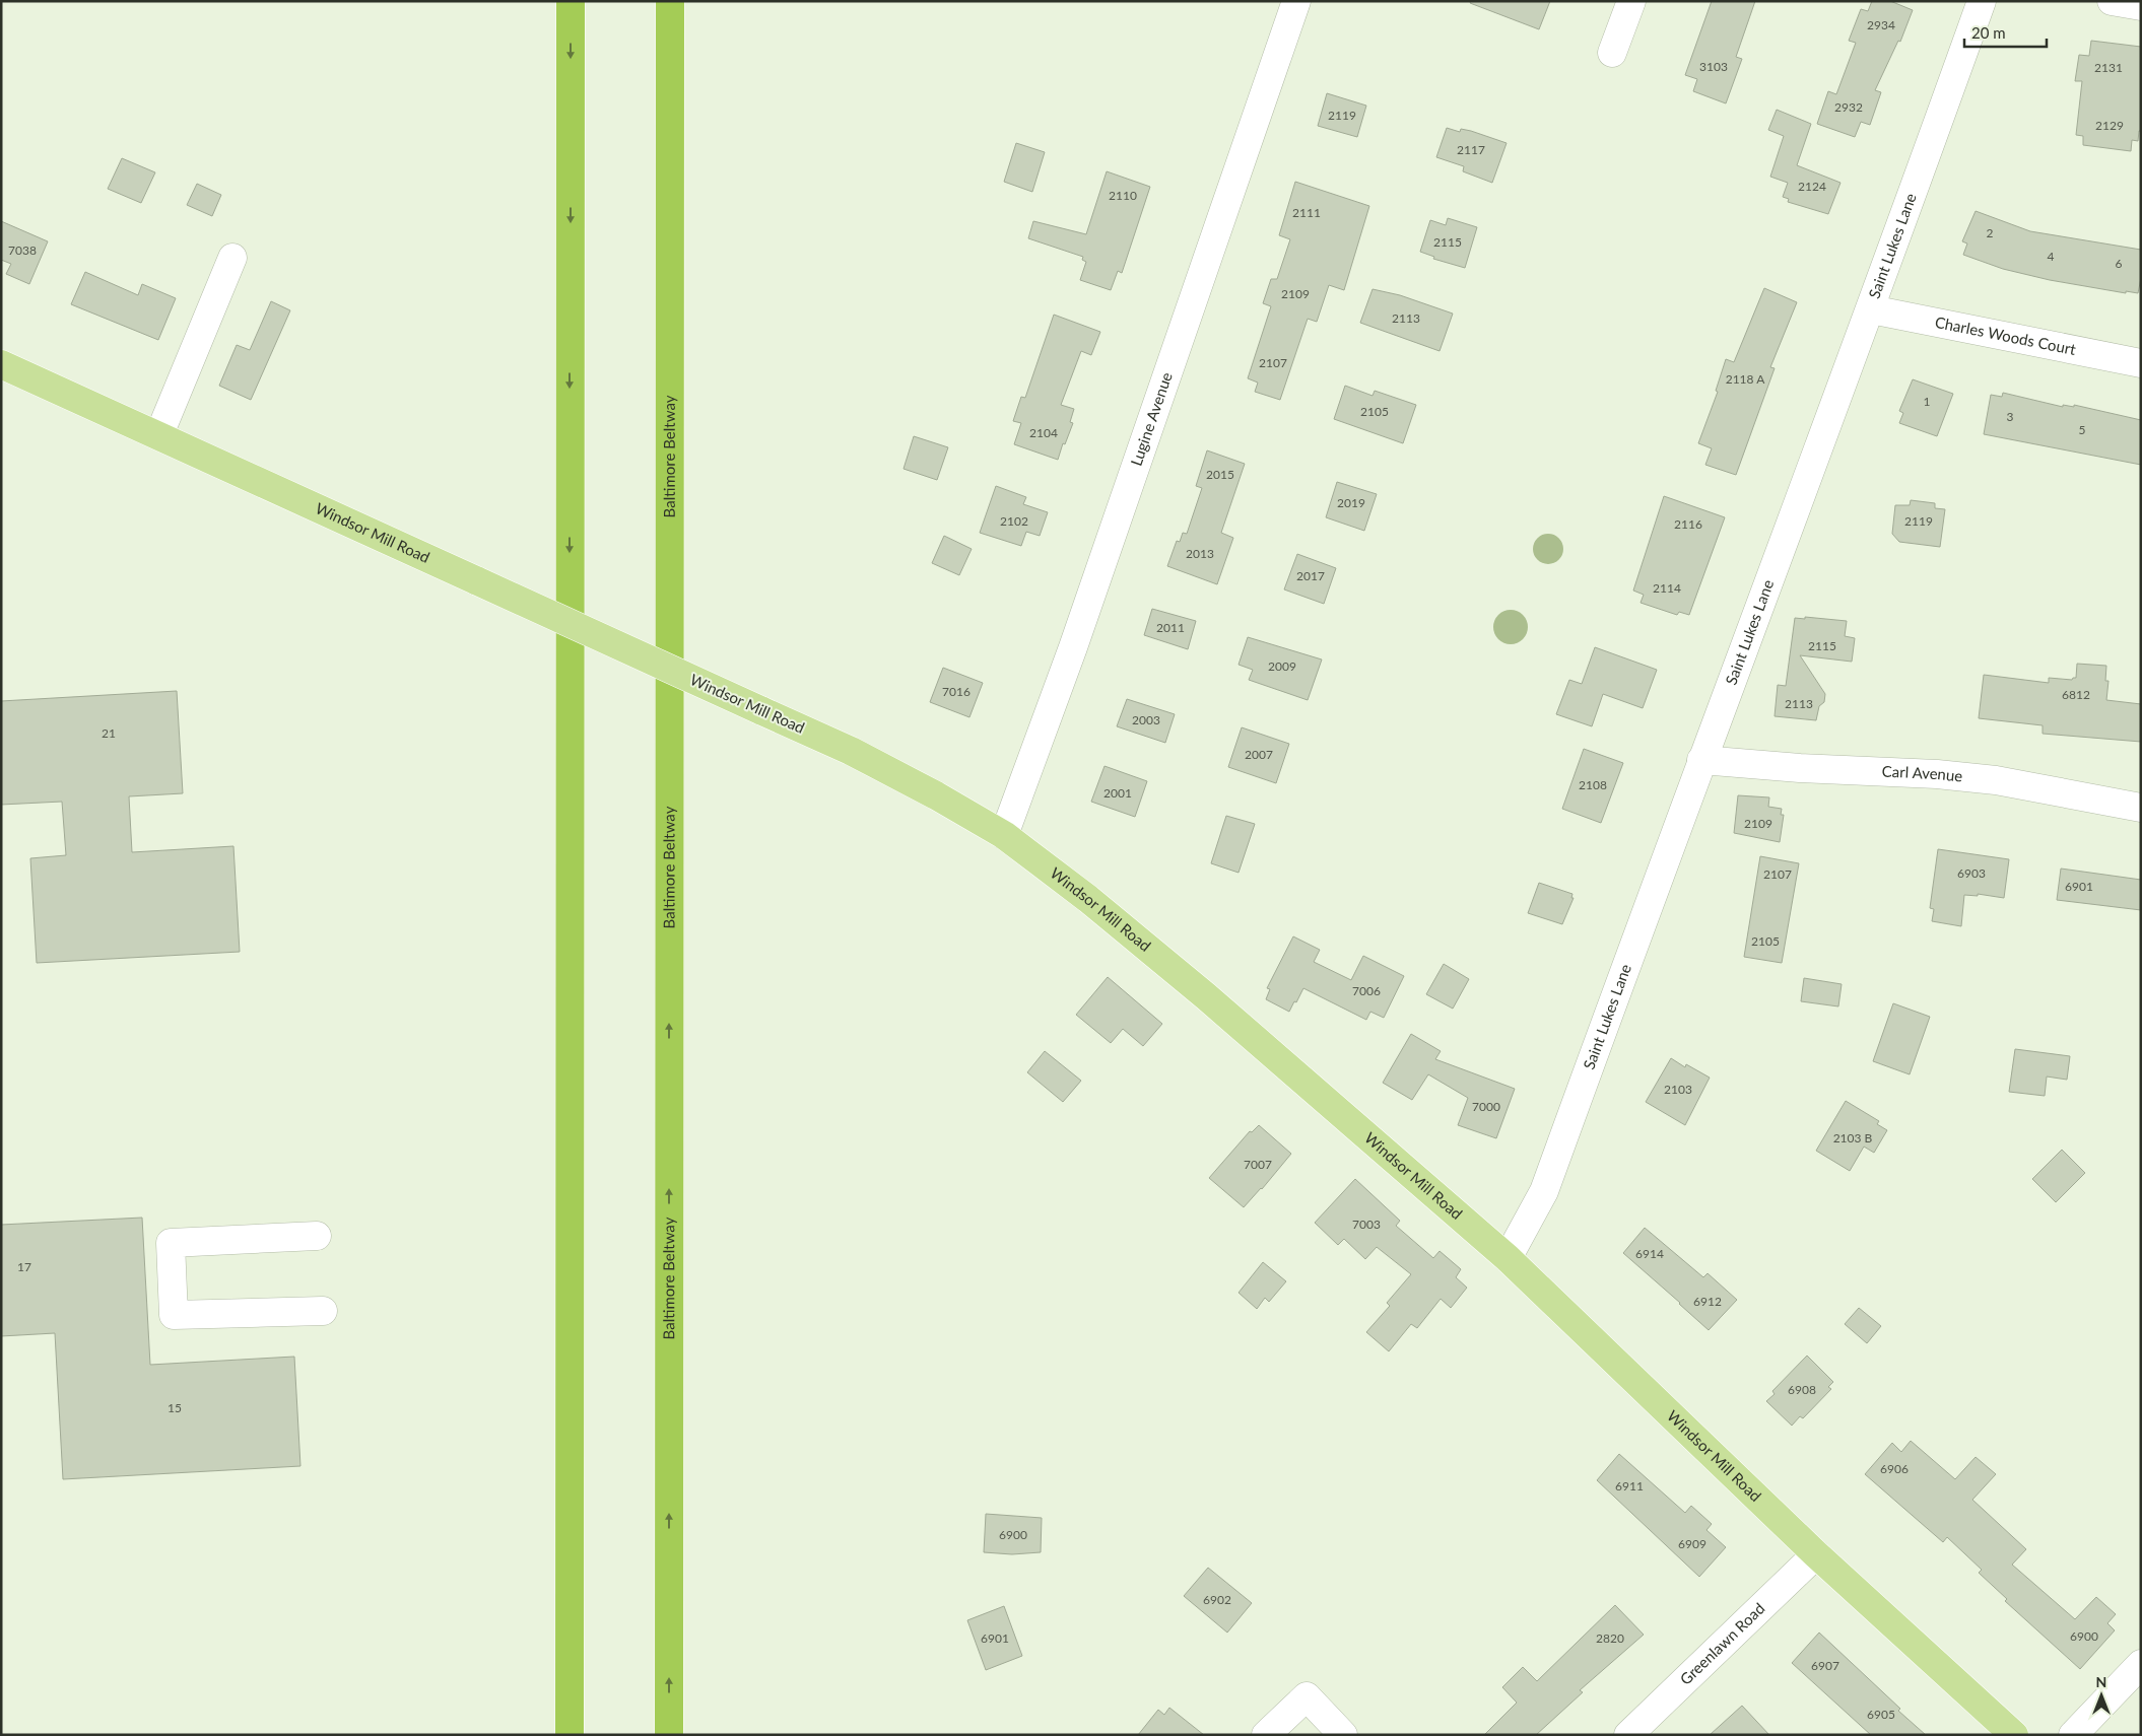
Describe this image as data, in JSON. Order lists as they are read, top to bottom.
{
  "streets": {
    "highway": ["Baltimore Beltway"],
    "main road": ["Windsor Mill Road"],
    "street": [
      "Saint Lukes Lane",
      "Charles Woods Court",
      "Lugine Avenue",
      "Carl Avenue",
      "Greenlawn Road"
    ]
  },
  "crossings": [
    ["Saint Lukes Lane", "Charles Woods Court"],
    ["Saint Lukes Lane", "Windsor Mill Road"],
    ["Saint Lukes Lane", "Carl Avenue"],
    ["Lugine Avenue", "Windsor Mill Road"],
    ["Windsor Mill Road", "Greenlawn Road"]
  ],
  "house_numbers": [
    "2934",
    "3103",
    "2131",
    "2932",
    "2119",
    "2129",
    "2117",
    "2124",
    "2110",
    "2111",
    "2",
    "2115",
    "7038",
    "4",
    "6",
    "2109",
    "2113",
    "2107",
    "2118 A",
    "1",
    "2105",
    "3",
    "5",
    "2104",
    "2015",
    "2019",
    "2102",
    "2119",
    "2116",
    "2013",
    "2017",
    "2114",
    "2011",
    "2115",
    "2009",
    "7016",
    "6812",
    "2113",
    "2003",
    "21",
    "2007",
    "2108",
    "2001",
    "2109",
    "6903",
    "2107",
    "6901",
    "2105",
    "7006",
    "2103",
    "7000",
    "2103 B",
    "7007",
    "7003",
    "6914",
    "17",
    "6912",
    "6908",
    "15",
    "6906",
    "6911",
    "6900",
    "6909",
    "6902",
    "6900",
    "6901",
    "2820",
    "6907",
    "6905"
  ],
  "scale_bar": "20 m",
  "north": "top"
}
